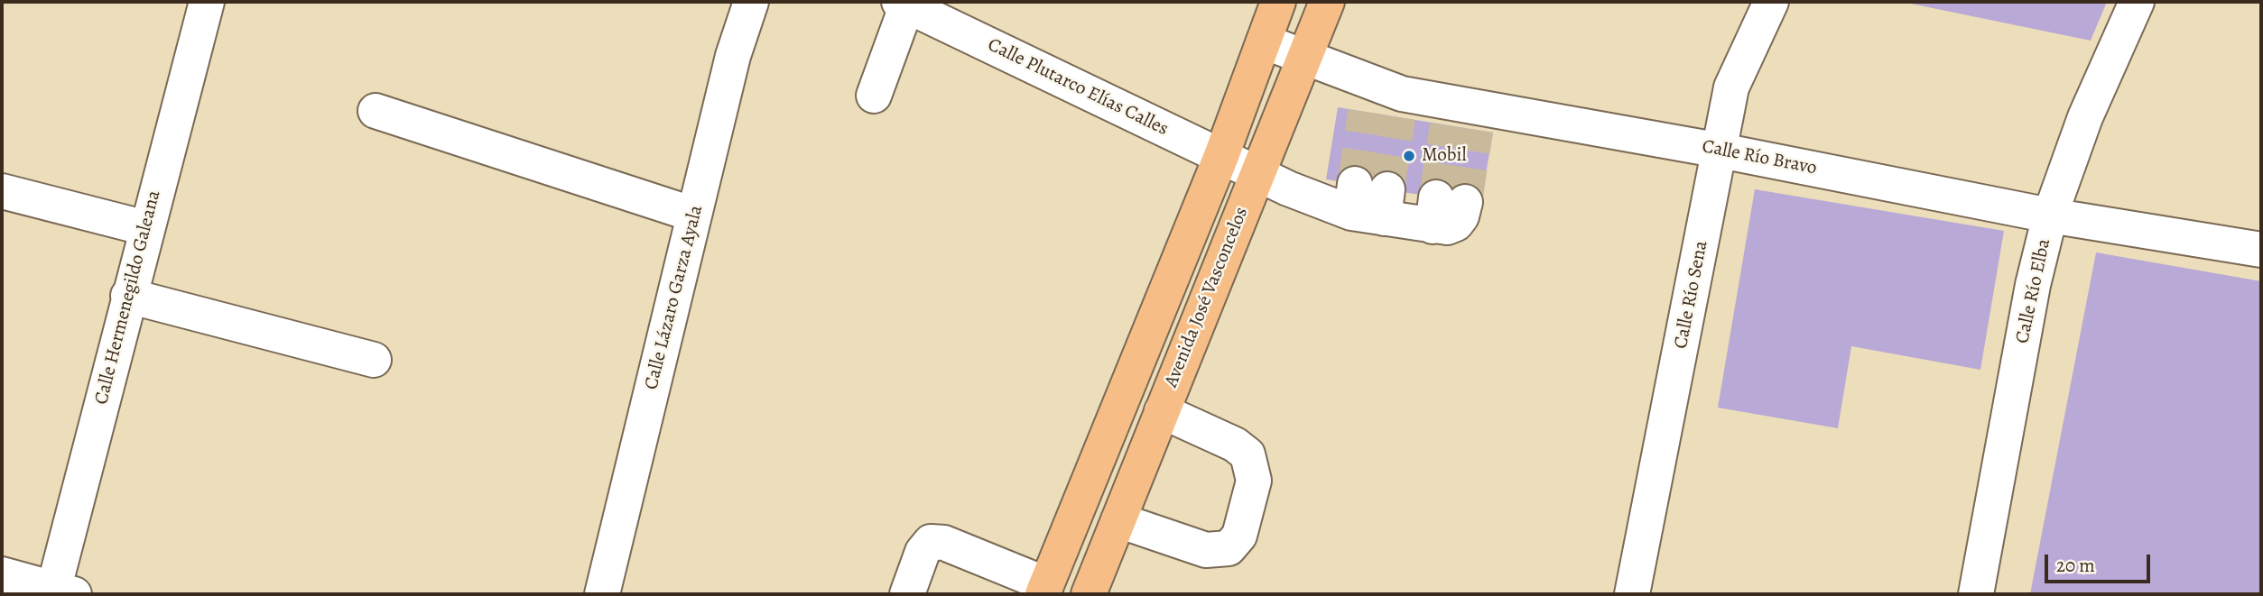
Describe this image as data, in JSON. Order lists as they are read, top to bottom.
{
  "streets": {
    "main road": ["Avenida José Vasconcelos"],
    "street": [
      "Calle Plutarco Elías Calles",
      "Calle Río Bravo",
      "Calle Río Elba",
      "Calle Río Sena",
      "Calle Hermenegildo Galeana",
      "Calle Lázaro Garza Ayala"
    ]
  },
  "crossings": [
    ["Calle Plutarco Elías Calles", "Avenida José Vasconcelos"],
    ["Calle Río Bravo", "Calle Río Elba"],
    ["Calle Río Bravo", "Calle Río Sena"],
    ["Calle Río Bravo", "Avenida José Vasconcelos"]
  ],
  "places": ["Mobil"],
  "scale_bar": "20 m"
}
